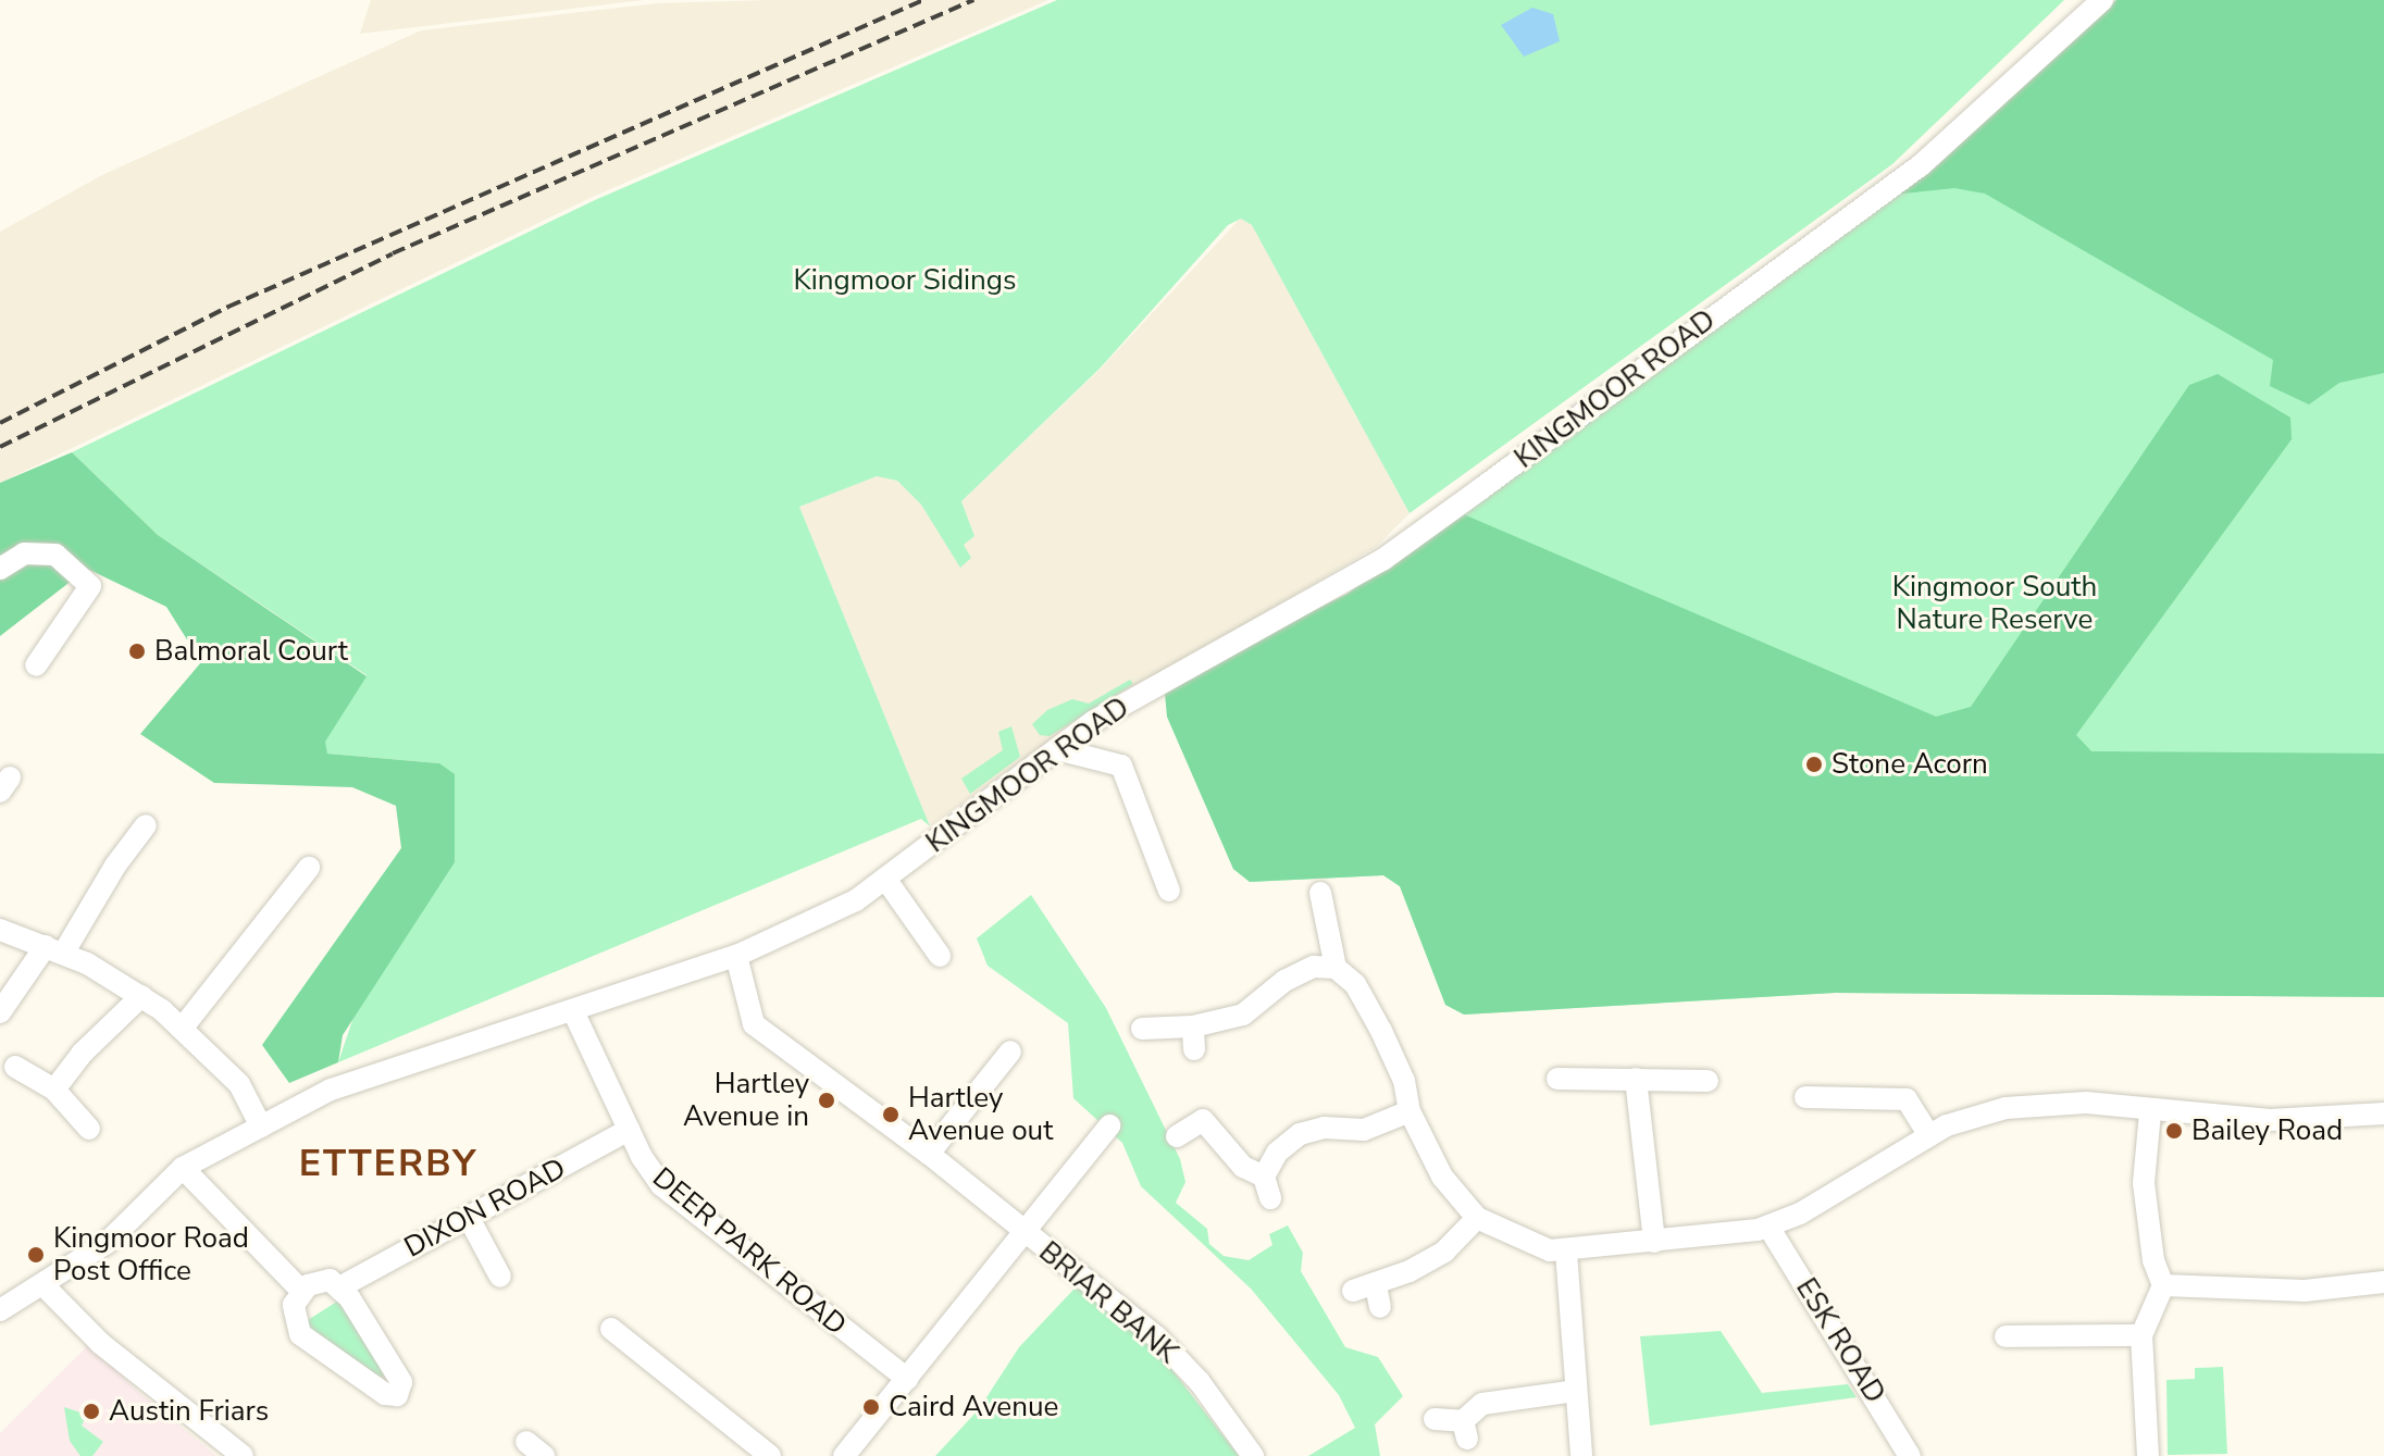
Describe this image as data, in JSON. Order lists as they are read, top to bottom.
{
  "streets": {
    "street": [
      "KINGMOOR ROAD",
      "DIXON ROAD",
      "DEER PARK ROAD",
      "BRIAR BANK",
      "ESK ROAD"
    ]
  },
  "crossings": [
    ["KINGMOOR ROAD", "DEER PARK ROAD"],
    ["KINGMOOR ROAD", "BRIAR BANK"],
    ["DIXON ROAD", "DEER PARK ROAD"]
  ],
  "districts": ["ETTERBY"],
  "parks": ["Kingmoor Sidings", "Kingmoor South Nature Reserve"],
  "places": [
    "Balmoral Court",
    "Stone Acorn",
    "Hartley Avenue in",
    "Hartley Avenue out",
    "Bailey Road",
    "Kingmoor Road Post Office",
    "Caird Avenue",
    "Austin Friars"
  ]
}
